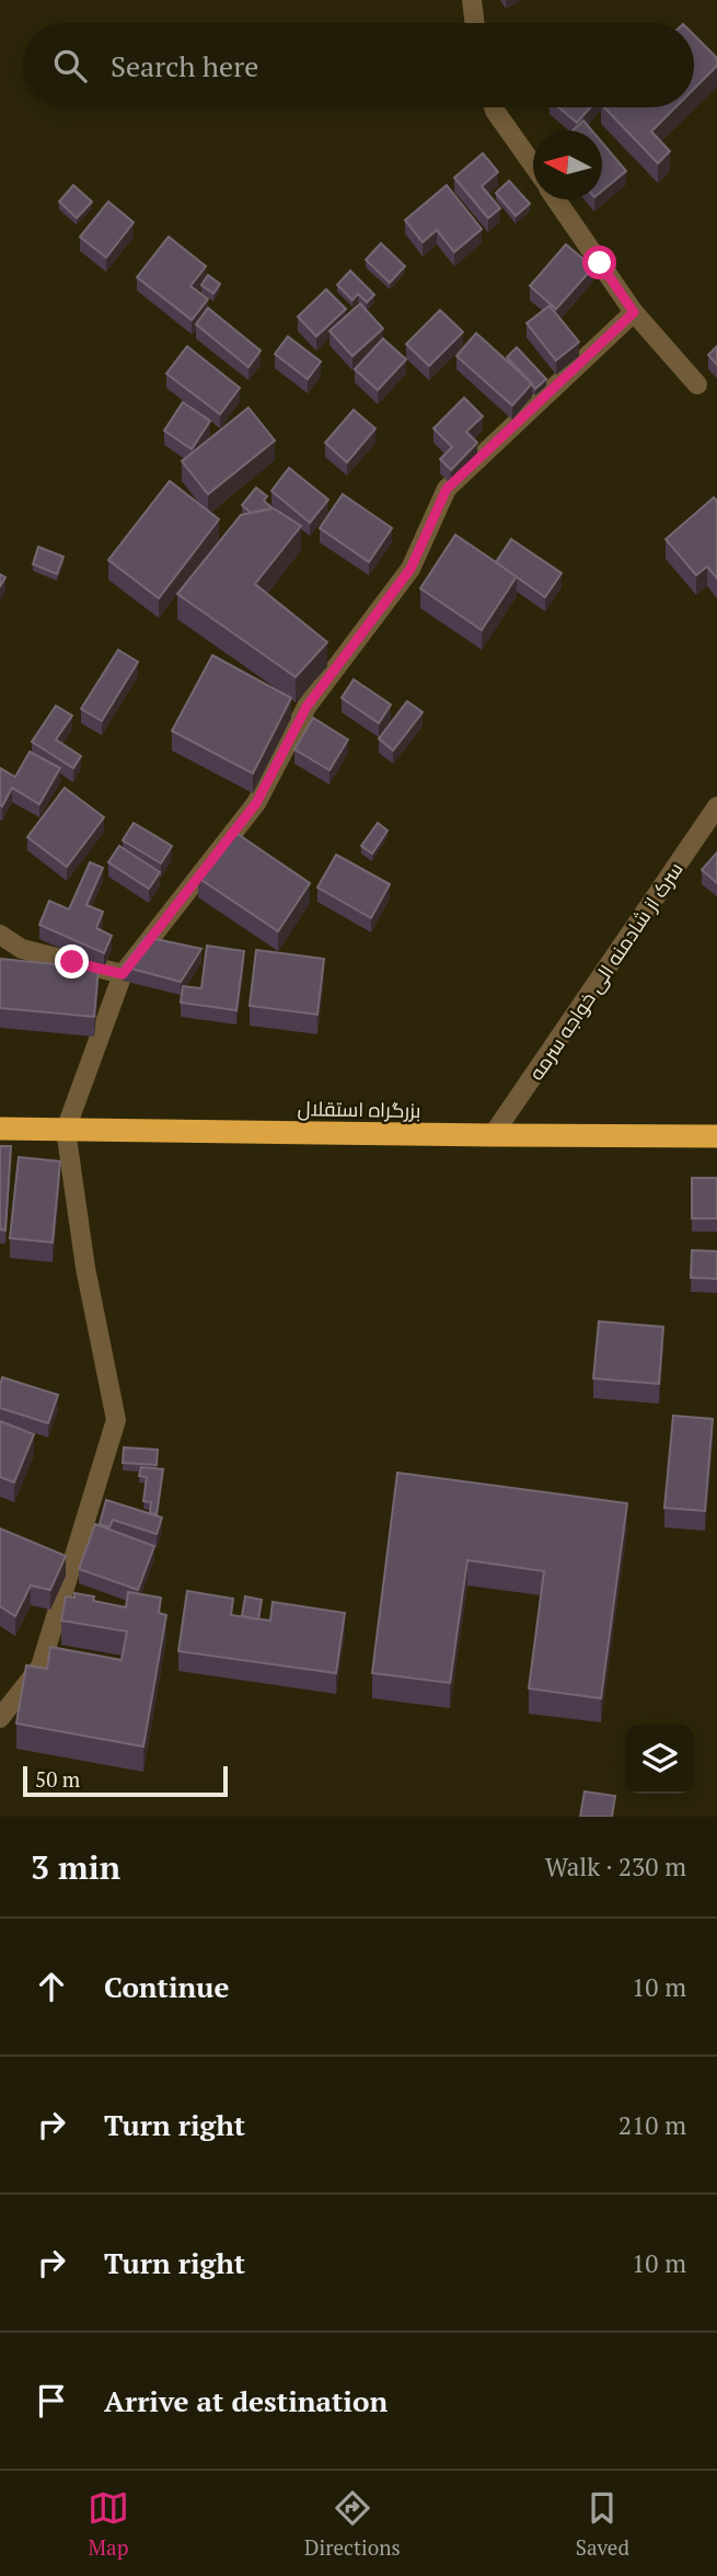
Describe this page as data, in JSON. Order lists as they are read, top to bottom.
{
  "streets": {
    "highway": ["بزرگراه استقلال"],
    "street": ["سرک از شادمنه الی خواجه سرمه"]
  },
  "crossings": [
    ["سرک از شادمنه الی خواجه سرمه", "بزرگراه استقلال"]
  ],
  "scale_bar": "50 m",
  "north": "left",
  "page": {
    "search": "Search here",
    "scale": "50 m",
    "heading": ["3 min", "Walk · 230 m"],
    "list": [
      ["Continue", "10 m"],
      ["Turn right", "210 m"],
      ["Turn right", "10 m"],
      "Arrive at destination"
    ],
    "nav": ["Map", "Directions", "Saved"]
  }
}
